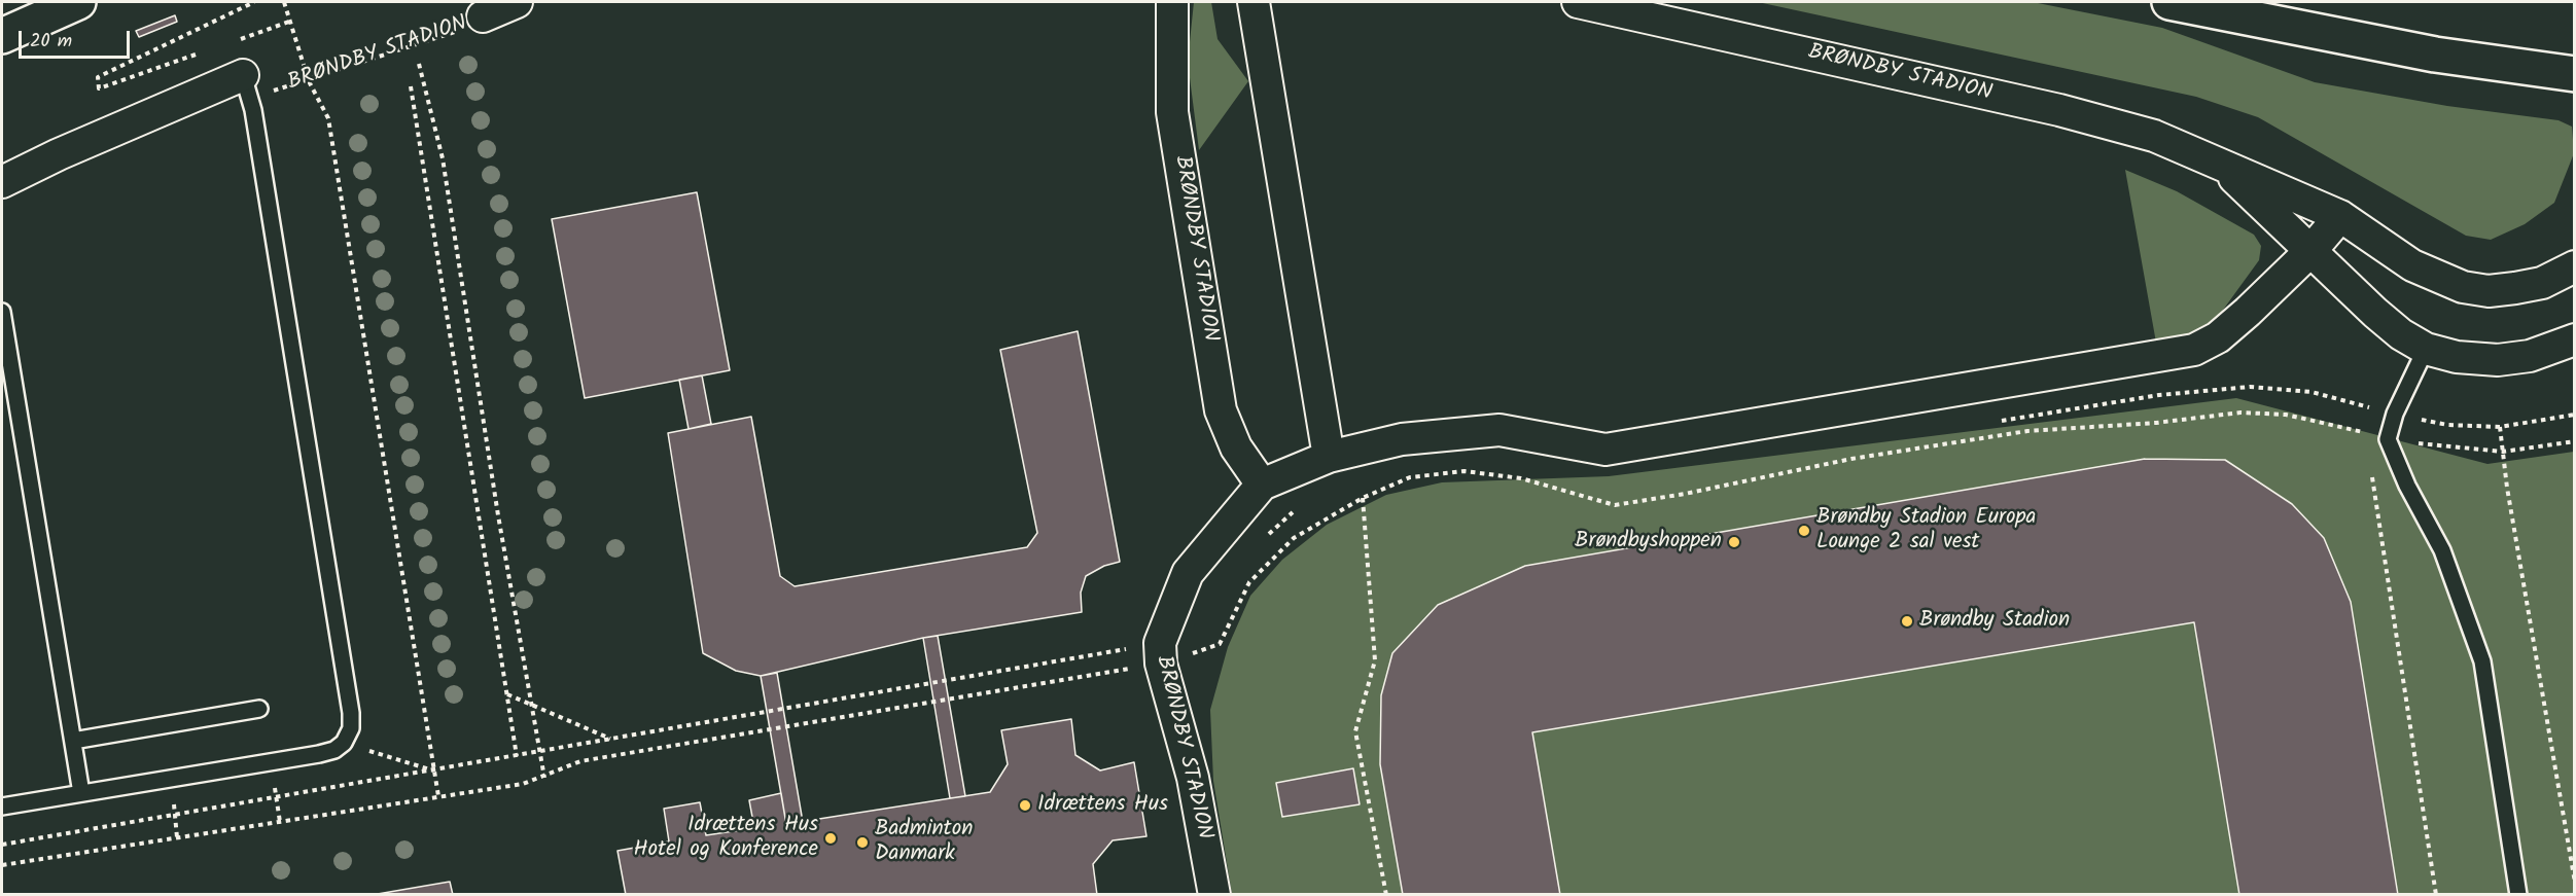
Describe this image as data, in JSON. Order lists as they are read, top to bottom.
{
  "streets": {
    "street": ["BRØNDBY STADION"]
  },
  "places": [
    "Brøndby Stadion Europa Lounge 2 sal vest",
    "Brøndbyshoppen",
    "Brøndby Stadion",
    "Idrættens Hus",
    "Idrættens Hus Hotel og Konference",
    "Badminton Danmark"
  ],
  "scale_bar": "20 m"
}
